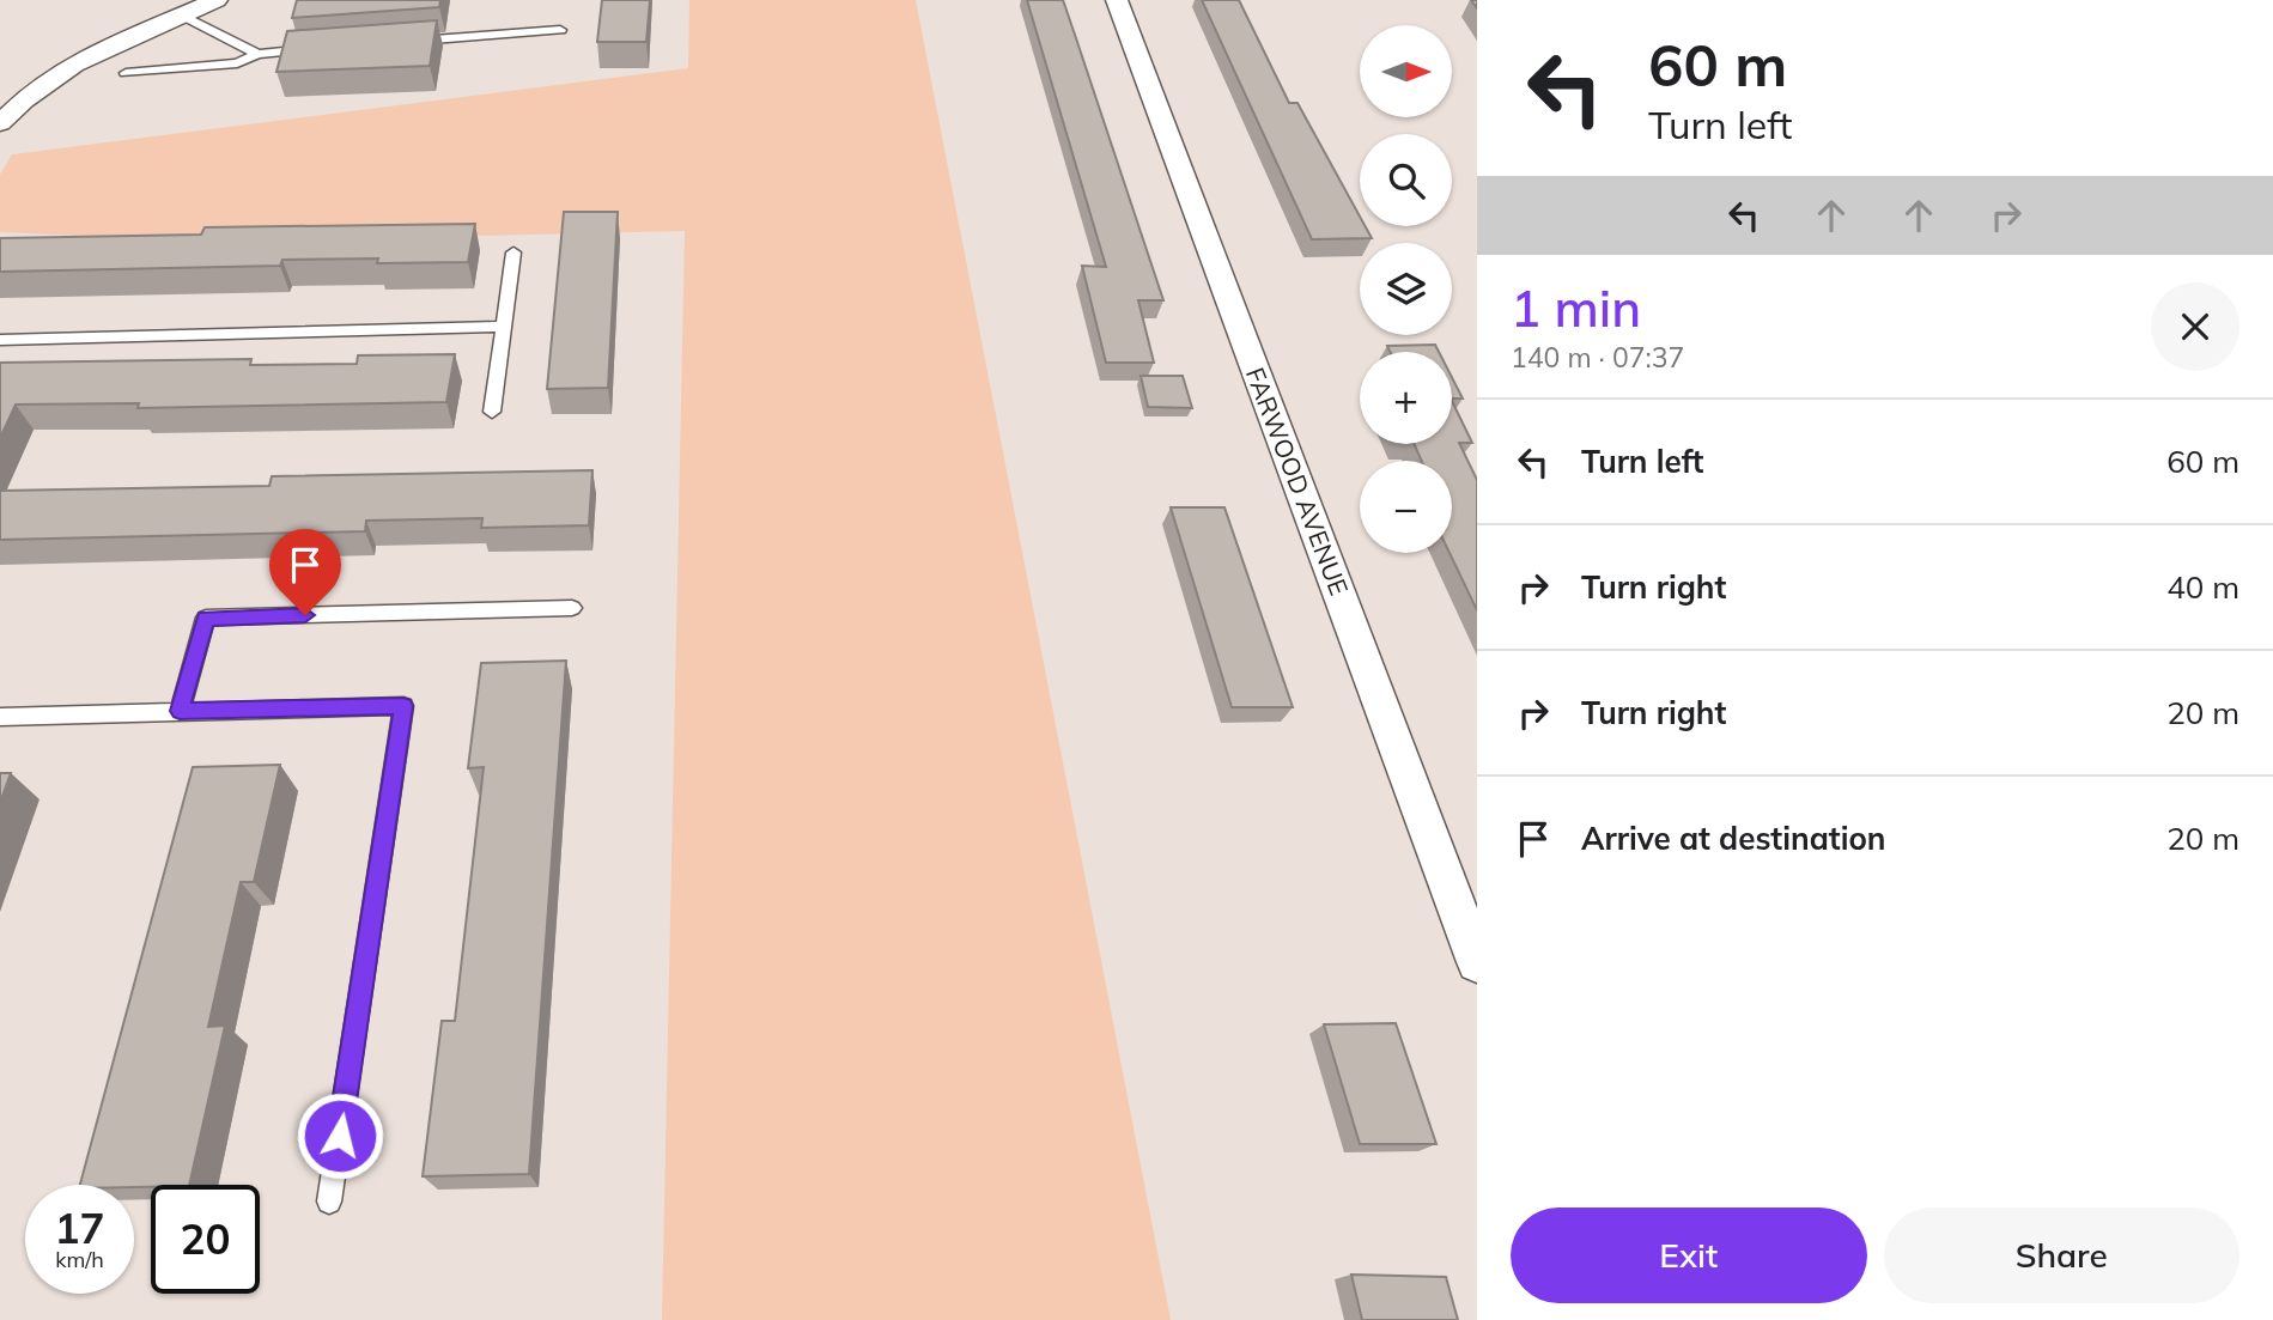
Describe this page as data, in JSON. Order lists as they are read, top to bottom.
{
  "streets": {
    "street": ["FARWOOD AVENUE"]
  },
  "north": "right",
  "page": {
    "turn": ["60 m", "Turn left"],
    "map_buttons": ["+", "−"],
    "heading": ["1 min", "140 m · 07:37"],
    "list": [
      {
        "name": "Turn left",
        "value": "60 m"
      },
      {
        "name": "Turn right",
        "value": "40 m"
      },
      {
        "name": "Turn right",
        "value": "20 m"
      },
      {
        "name": "Arrive at destination",
        "value": "20 m"
      }
    ],
    "speed": "17 km/h",
    "limit": "20",
    "buttons": ["Exit", "Share"]
  }
}
